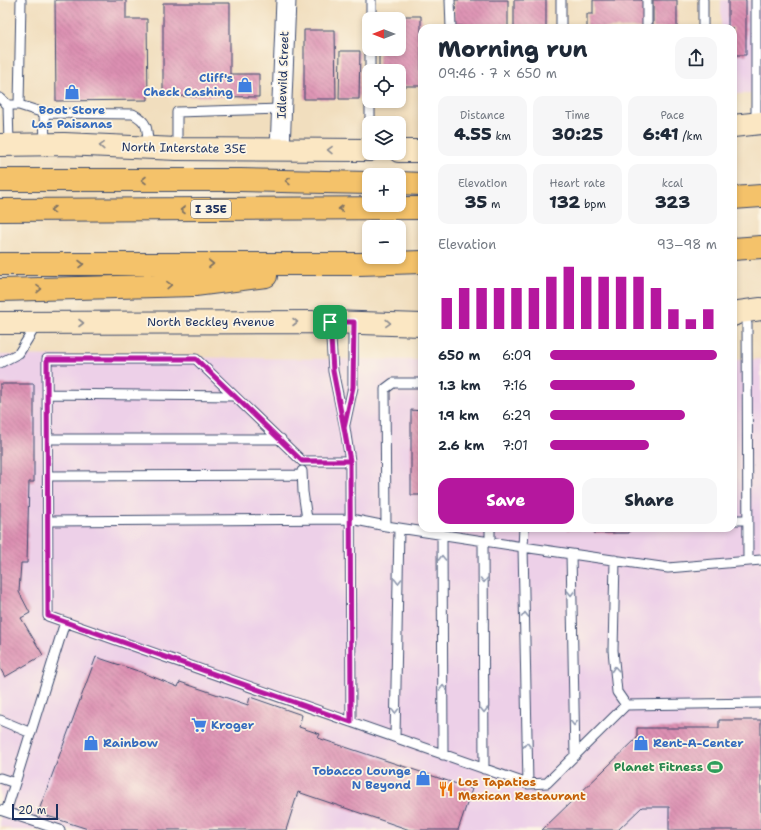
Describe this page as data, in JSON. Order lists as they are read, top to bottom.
{
  "streets": {
    "highway": ["I 35E"],
    "main road": ["North Interstate 35E", "North Beckley Avenue"],
    "street": ["Idlewild Street"]
  },
  "crossings": [
    ["Idlewild Street", "North Interstate 35E"]
  ],
  "one_way": ["North Interstate 35E", "North Beckley Avenue"],
  "places": {
    "shop": [
      "Cliff's Check Cashing",
      "Boot Store Las Paisanas",
      "Rainbow",
      "Rent-A-Center",
      "Tobacco Lounge N Beyond"
    ],
    "supermarket": ["Kroger"],
    "sports": ["Planet Fitness"],
    "restaurant": ["Los Tapatios Mexican Restaurant"]
  },
  "scale_bar": "20 m",
  "north": "left",
  "page": {
    "map_buttons": ["+", "−"],
    "heading": ["Morning run", "09:46 · 7 × 650 m"],
    "stats": [
      ["Distance", "4.55 km"],
      ["Time", "30:25"],
      ["Pace", "6:41 /km"],
      ["Elevation", "35 m"],
      ["Heart rate", "132 bpm"],
      ["kcal", "323"]
    ],
    "chart": ["Elevation", "93–98 m"],
    "list": [
      {
        "name": "650 m",
        "note": "6:09"
      },
      {
        "name": "1.3 km",
        "note": "7:16"
      },
      {
        "name": "1.9 km",
        "note": "6:29"
      },
      {
        "name": "2.6 km",
        "note": "7:01"
      }
    ],
    "buttons": ["Save", "Share"],
    "scale": "20 m"
  }
}
